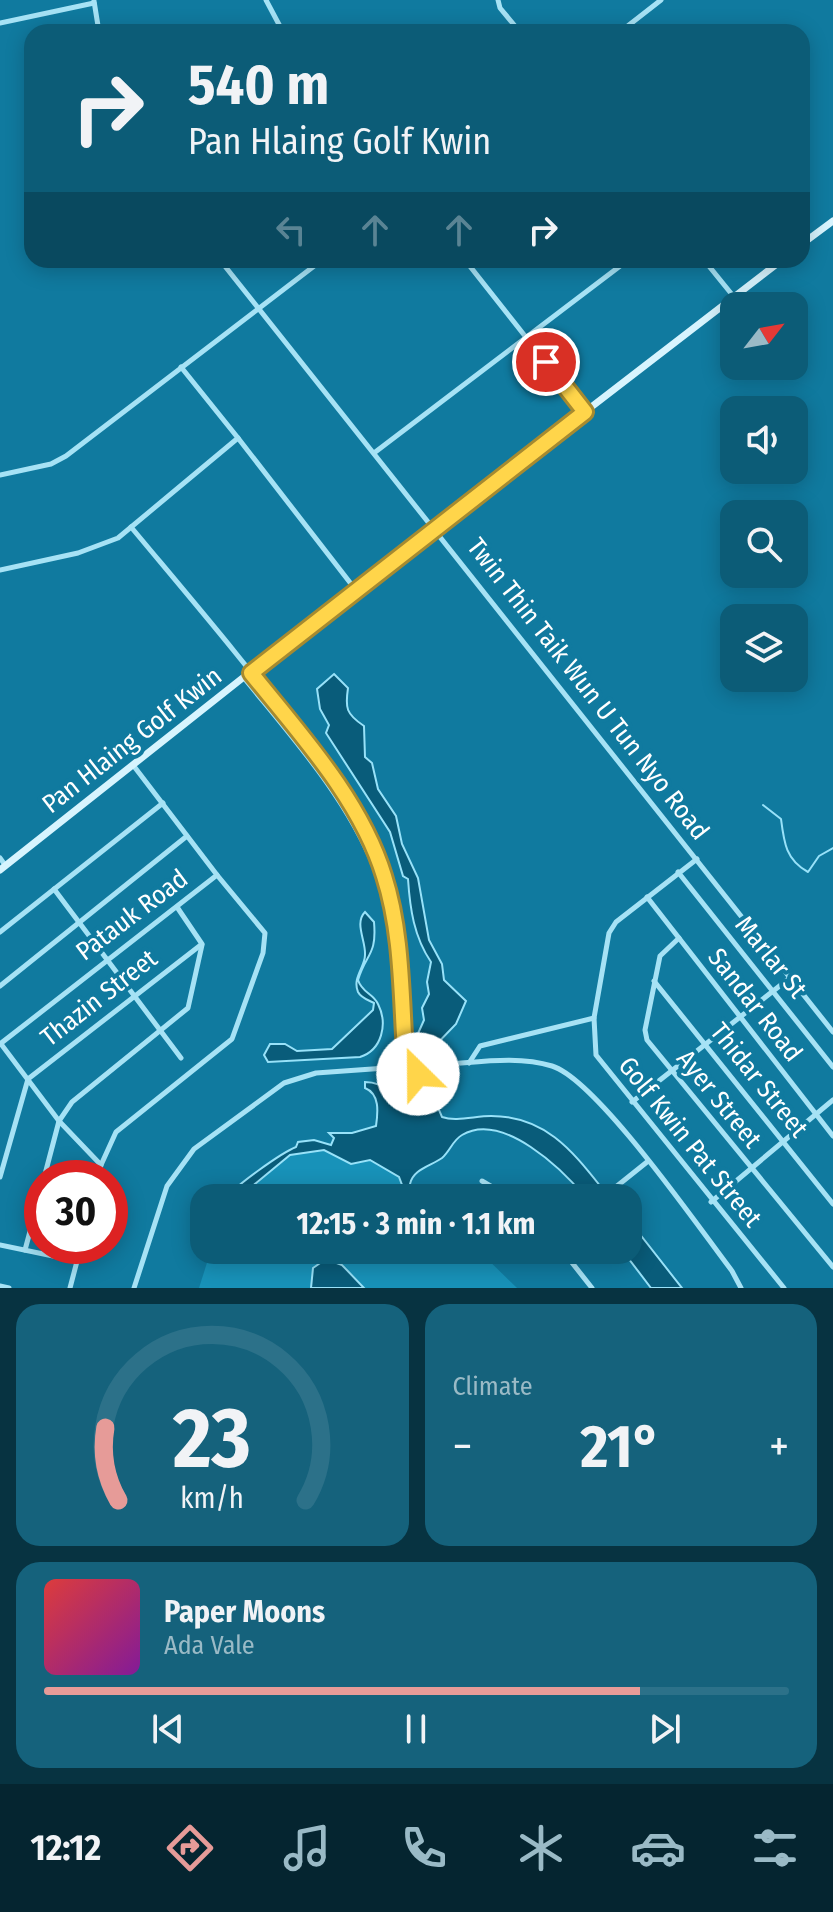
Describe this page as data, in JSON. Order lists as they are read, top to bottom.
{
  "streets": {
    "street": [
      "Twin Thin Taik Wun U Tun Nyo Road",
      "Pan Hlaing Golf Kwin",
      "Patauk Road",
      "Marlar St",
      "Thazin Street",
      "Sandar Road",
      "Thidar Street",
      "Ayer Street",
      "Golf Kwin Pat Street"
    ]
  },
  "crossings": [
    ["Twin Thin Taik Wun U Tun Nyo Road", "Pan Hlaing Golf Kwin"],
    ["Twin Thin Taik Wun U Tun Nyo Road", "Golf Kwin Pat Street"],
    ["Pan Hlaing Golf Kwin", "Patauk Road"],
    ["Marlar St", "Golf Kwin Pat Street"],
    ["Sandar Road", "Ayer Street"],
    ["Sandar Road", "Golf Kwin Pat Street"],
    ["Thidar Street", "Ayer Street"]
  ],
  "north": "top right",
  "page": {
    "turn": ["540 m", "Pan Hlaing Golf Kwin"],
    "limit": "30",
    "trip": "12:15 · 3 min · 1.1 km",
    "tile": "Climate",
    "heat": ["−", "21°", "+"],
    "song": ["Paper Moons", "Ada Vale"],
    "tabs": "12:12",
    "gauge": ["23", "km/h"]
  }
}
